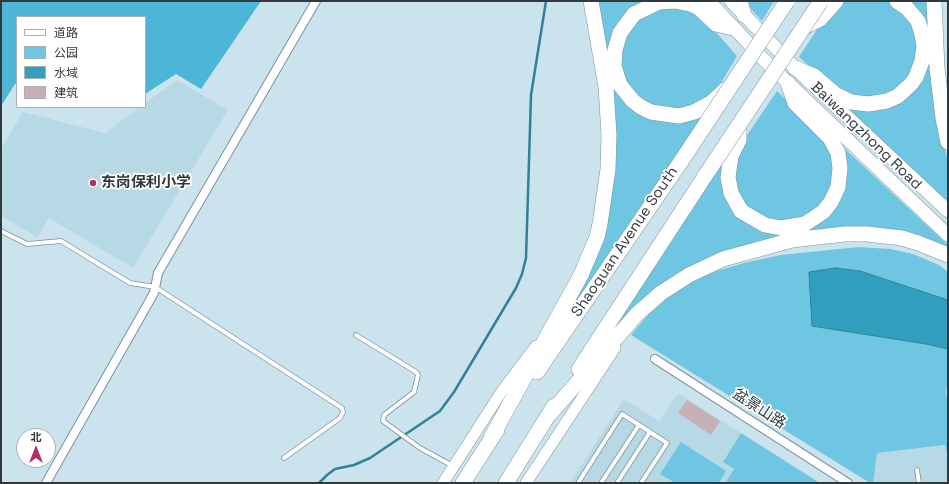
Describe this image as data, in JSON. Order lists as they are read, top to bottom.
{
  "streets": {
    "highway": ["Shaoguan Avenue South"],
    "main road": ["Baiwangzhong Road"],
    "street": ["盆景山路"]
  },
  "places": ["东岗保利小学"],
  "legend": [
    "道路",
    "公园",
    "水域",
    "建筑"
  ],
  "north": "top"
}
